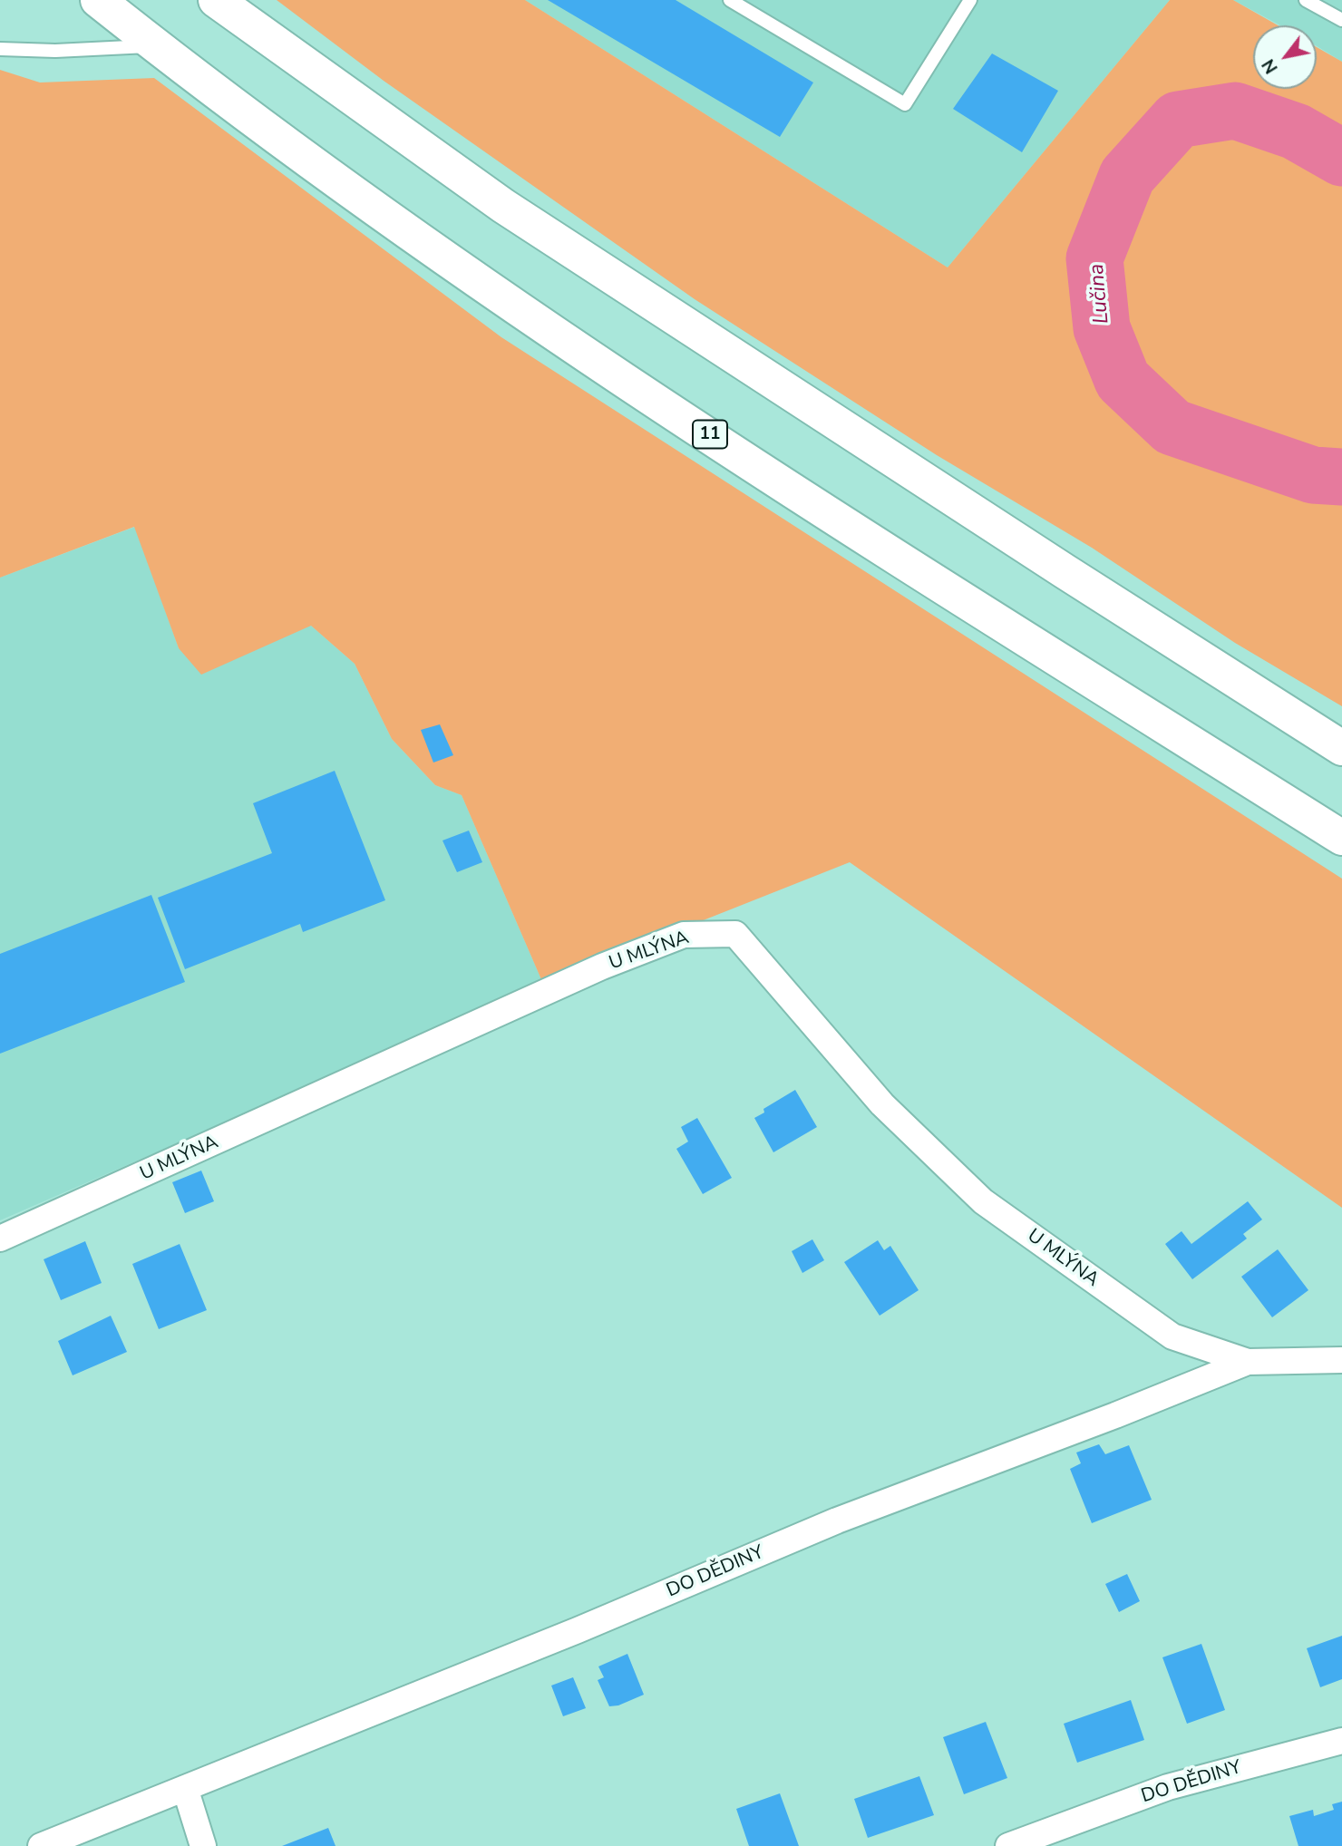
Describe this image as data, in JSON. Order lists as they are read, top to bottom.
{
  "streets": {
    "highway": ["11"],
    "street": ["U MLÝNA", "DO DĚDINY"]
  },
  "crossings": [
    ["U MLÝNA", "DO DĚDINY"]
  ],
  "water": ["Lučina"],
  "north": "bottom left"
}
